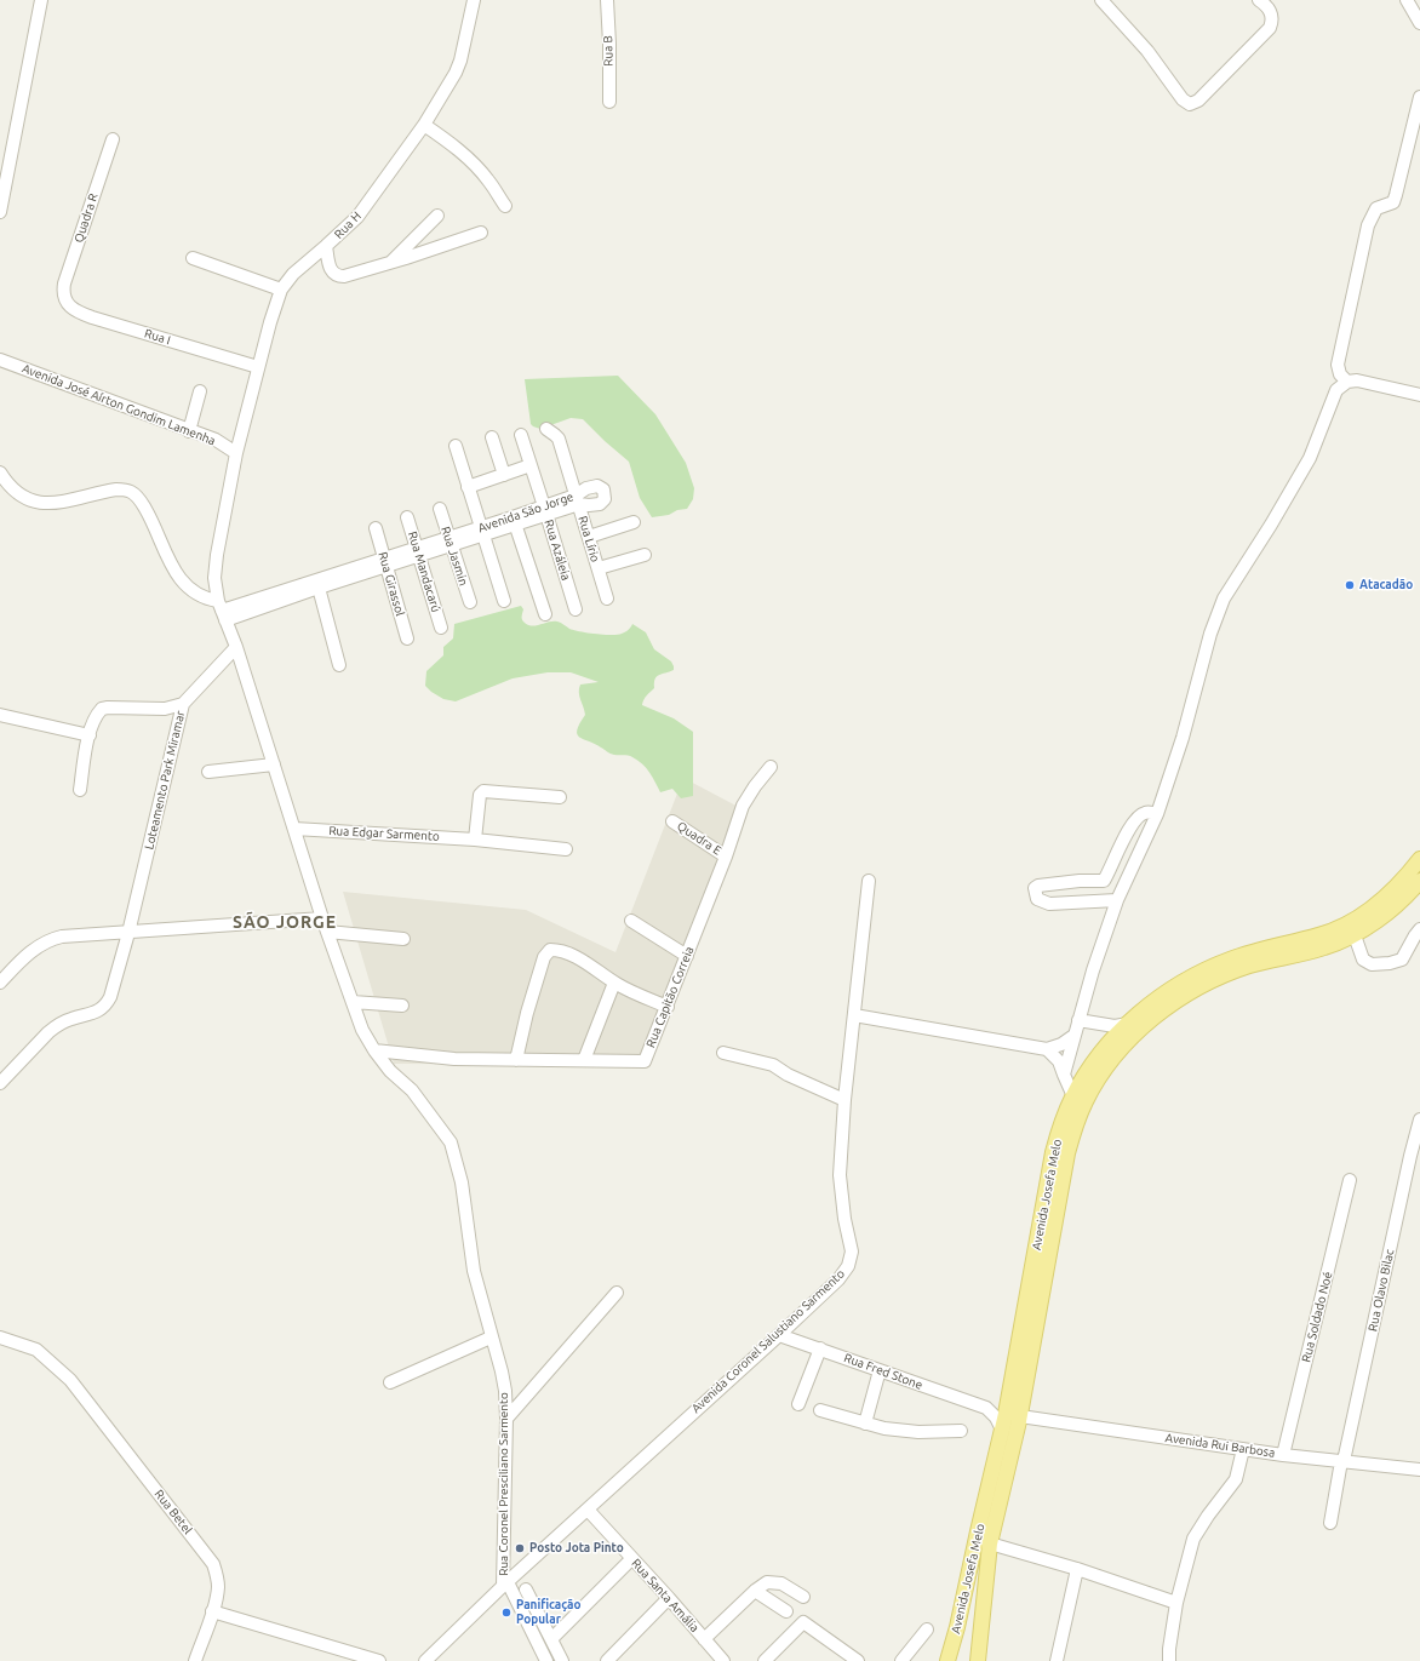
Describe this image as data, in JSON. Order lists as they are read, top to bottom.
{
  "streets": {
    "main road": ["Avenida Josefa Melo"],
    "street": [
      "Rua B",
      "Quadra R",
      "Rua H",
      "Rua I",
      "Avenida José Aírton Gondim Lamenha",
      "Avenida São Jorge",
      "Rua Lírio",
      "Rua Azáleia",
      "Rua Jasmin",
      "Rua Mandacarú",
      "Rua Girassol",
      "Loteamento Park Miramar",
      "Rua Edgar Sarmento",
      "Quadra E",
      "Rua Capitão Correia",
      "Rua Olavo Bilac",
      "Rua Soldado Noé",
      "Avenida Coronel Salustiano Sarmento",
      "Rua Fred Stone",
      "Avenida Rui Barbosa",
      "Rua Coronel Presciliano Sarmento",
      "Rua Betel",
      "Rua Santa Amália"
    ]
  },
  "crossings": [
    ["Quadra R", "Rua I"],
    ["Rua H", "Rua I"],
    ["Rua H", "Avenida José Aírton Gondim Lamenha"],
    ["Rua H", "Rua Coronel Presciliano Sarmento"],
    ["Avenida José Aírton Gondim Lamenha", "Rua Coronel Presciliano Sarmento"],
    ["Avenida São Jorge", "Rua Lírio"],
    ["Avenida São Jorge", "Rua Azáleia"],
    ["Avenida São Jorge", "Rua Jasmin"],
    ["Avenida São Jorge", "Rua Mandacarú"],
    ["Avenida São Jorge", "Rua Girassol"],
    ["Avenida São Jorge", "Rua Coronel Presciliano Sarmento"],
    ["Loteamento Park Miramar", "Rua Coronel Presciliano Sarmento"],
    ["Rua Edgar Sarmento", "Rua Coronel Presciliano Sarmento"],
    ["Quadra E", "Rua Capitão Correia"],
    ["Rua Capitão Correia", "Rua Coronel Presciliano Sarmento"],
    ["Avenida Josefa Melo", "Avenida Rui Barbosa"],
    ["Rua Olavo Bilac", "Avenida Rui Barbosa"],
    ["Rua Soldado Noé", "Avenida Rui Barbosa"],
    ["Avenida Coronel Salustiano Sarmento", "Rua Fred Stone"],
    ["Avenida Coronel Salustiano Sarmento", "Rua Coronel Presciliano Sarmento"],
    ["Avenida Coronel Salustiano Sarmento", "Rua Santa Amália"]
  ],
  "districts": ["SÃO JORGE"],
  "places": ["Atacadão", "Posto Jota Pinto", "Panificação Popular"]
}
